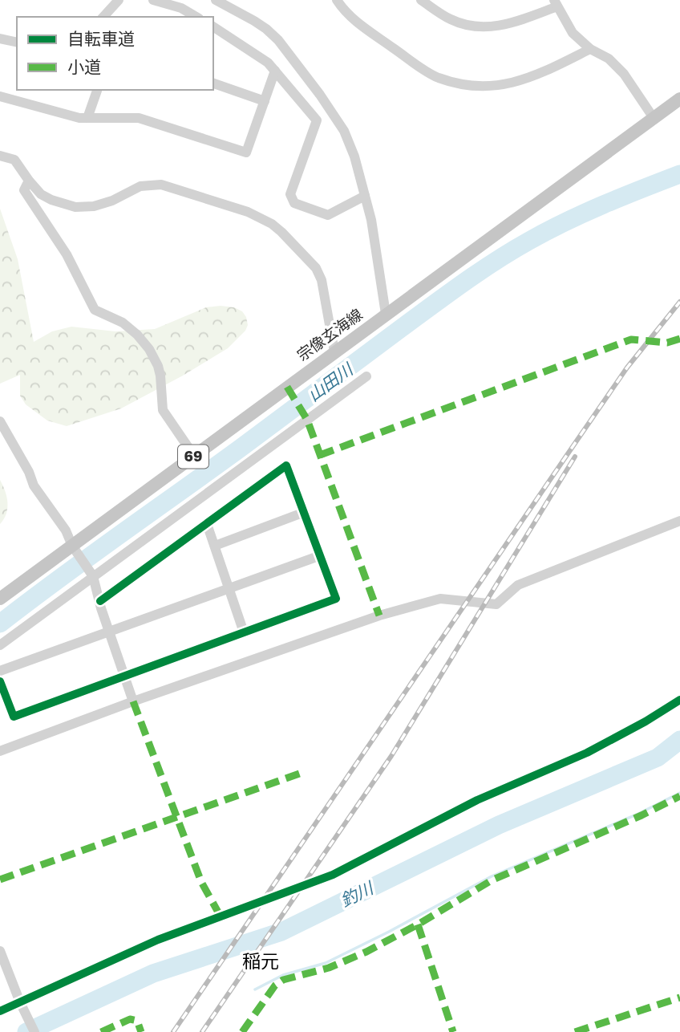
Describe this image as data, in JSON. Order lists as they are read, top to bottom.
{
  "streets": {
    "main road": ["宗像玄海線", "69"]
  },
  "districts": ["稲元"],
  "water": ["山田川", "釣川"],
  "legend": ["自転車道", "小道"]
}
